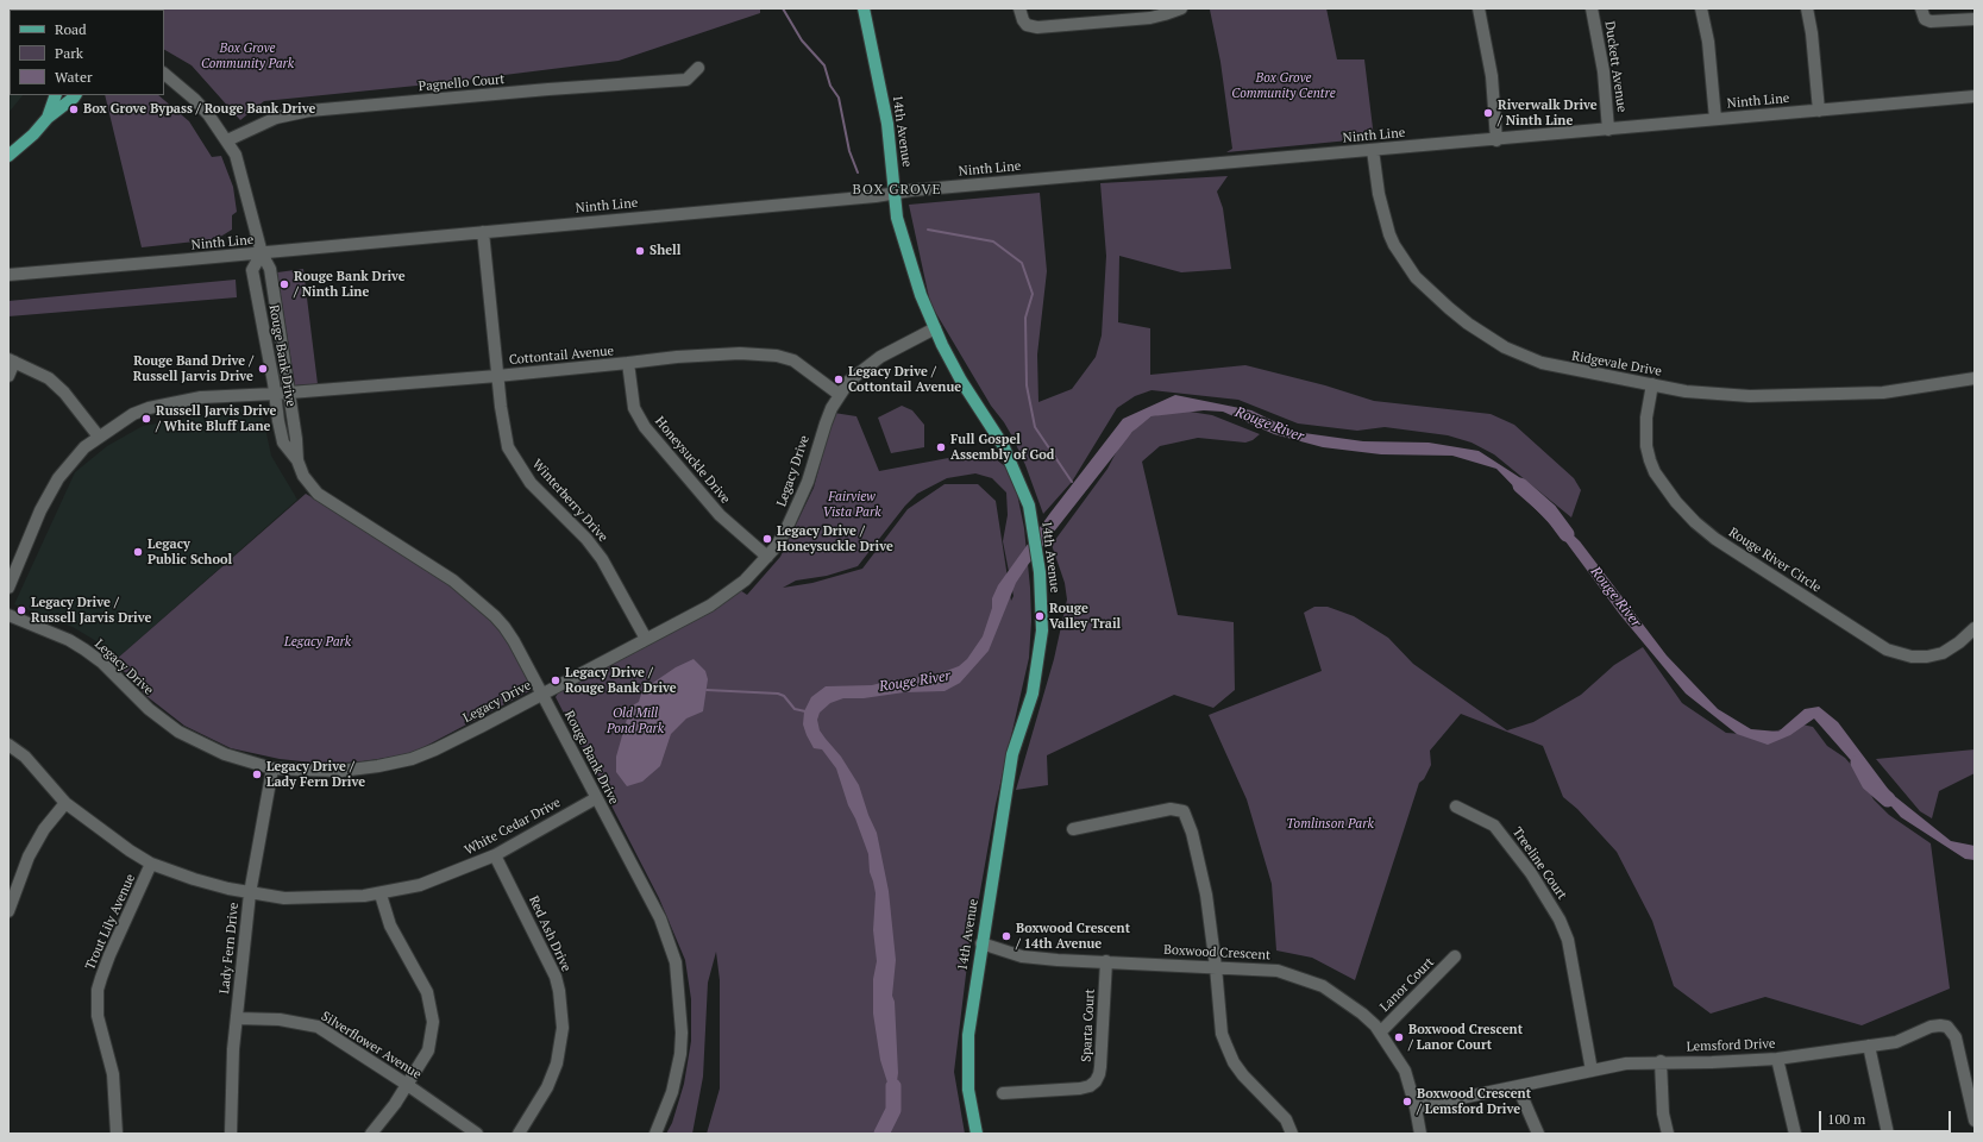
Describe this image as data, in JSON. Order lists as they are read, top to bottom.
{
  "streets": {
    "main road": ["14th Avenue"],
    "street": [
      "Duckett Avenue",
      "Pagnello Court",
      "Ninth Line",
      "Rouge Bank Drive",
      "Cottontail Avenue",
      "Ridgevale Drive",
      "Honeysuckle Drive",
      "Legacy Drive",
      "Winterberry Drive",
      "Rouge River Circle",
      "White Cedar Drive",
      "Treeline Court",
      "Trout Lily Avenue",
      "Red Ash Drive",
      "Lady Fern Drive",
      "Boxwood Crescent",
      "Lanor Court",
      "Sparta Court",
      "Silverflower Avenue",
      "Lemsford Drive"
    ]
  },
  "crossings": [
    ["Duckett Avenue", "Ninth Line"],
    ["Pagnello Court", "Rouge Bank Drive"],
    ["Ninth Line", "14th Avenue"],
    ["Ninth Line", "Rouge Bank Drive"],
    ["Ninth Line", "Ridgevale Drive"],
    ["Ninth Line", "Winterberry Drive"],
    ["14th Avenue", "Legacy Drive"],
    ["14th Avenue", "Boxwood Crescent"],
    ["Rouge Bank Drive", "Cottontail Avenue"],
    ["Rouge Bank Drive", "Legacy Drive"],
    ["Rouge Bank Drive", "White Cedar Drive"],
    ["Cottontail Avenue", "Honeysuckle Drive"],
    ["Cottontail Avenue", "Legacy Drive"],
    ["Cottontail Avenue", "Winterberry Drive"],
    ["Ridgevale Drive", "Rouge River Circle"],
    ["Honeysuckle Drive", "Legacy Drive"],
    ["Legacy Drive", "Winterberry Drive"],
    ["Legacy Drive", "Lady Fern Drive"],
    ["White Cedar Drive", "Trout Lily Avenue"],
    ["White Cedar Drive", "Red Ash Drive"],
    ["White Cedar Drive", "Lady Fern Drive"],
    ["Treeline Court", "Lemsford Drive"],
    ["Lady Fern Drive", "Silverflower Avenue"],
    ["Boxwood Crescent", "Lanor Court"],
    ["Boxwood Crescent", "Sparta Court"],
    ["Boxwood Crescent", "Lemsford Drive"]
  ],
  "districts": ["BOX GROVE"],
  "water": ["Rouge River"],
  "parks": [
    "Box Grove Community Park",
    "Box Grove Community Centre",
    "Fairview Vista Park",
    "Legacy Park",
    "Old Mill Pond Park",
    "Tomlinson Park"
  ],
  "places": [
    "Box Grove Bypass / Rouge Bank Drive",
    "Riverwalk Drive / Ninth Line",
    "Shell",
    "Rouge Bank Drive / Ninth Line",
    "Rouge Band Drive / Russell Jarvis Drive",
    "Legacy Drive / Cottontail Avenue",
    "Russell Jarvis Drive / White Bluff Lane",
    "Full Gospel Assembly of God",
    "Legacy Drive / Honeysuckle Drive",
    "Legacy Public School",
    "Legacy Drive / Russell Jarvis Drive",
    "Rouge Valley Trail",
    "Legacy Drive / Rouge Bank Drive",
    "Legacy Drive / Lady Fern Drive",
    "Boxwood Crescent / 14th Avenue",
    "Boxwood Crescent / Lanor Court",
    "Boxwood Crescent / Lemsford Drive"
  ],
  "legend": ["Road", "Park", "Water"],
  "scale_bar": "100 m"
}
